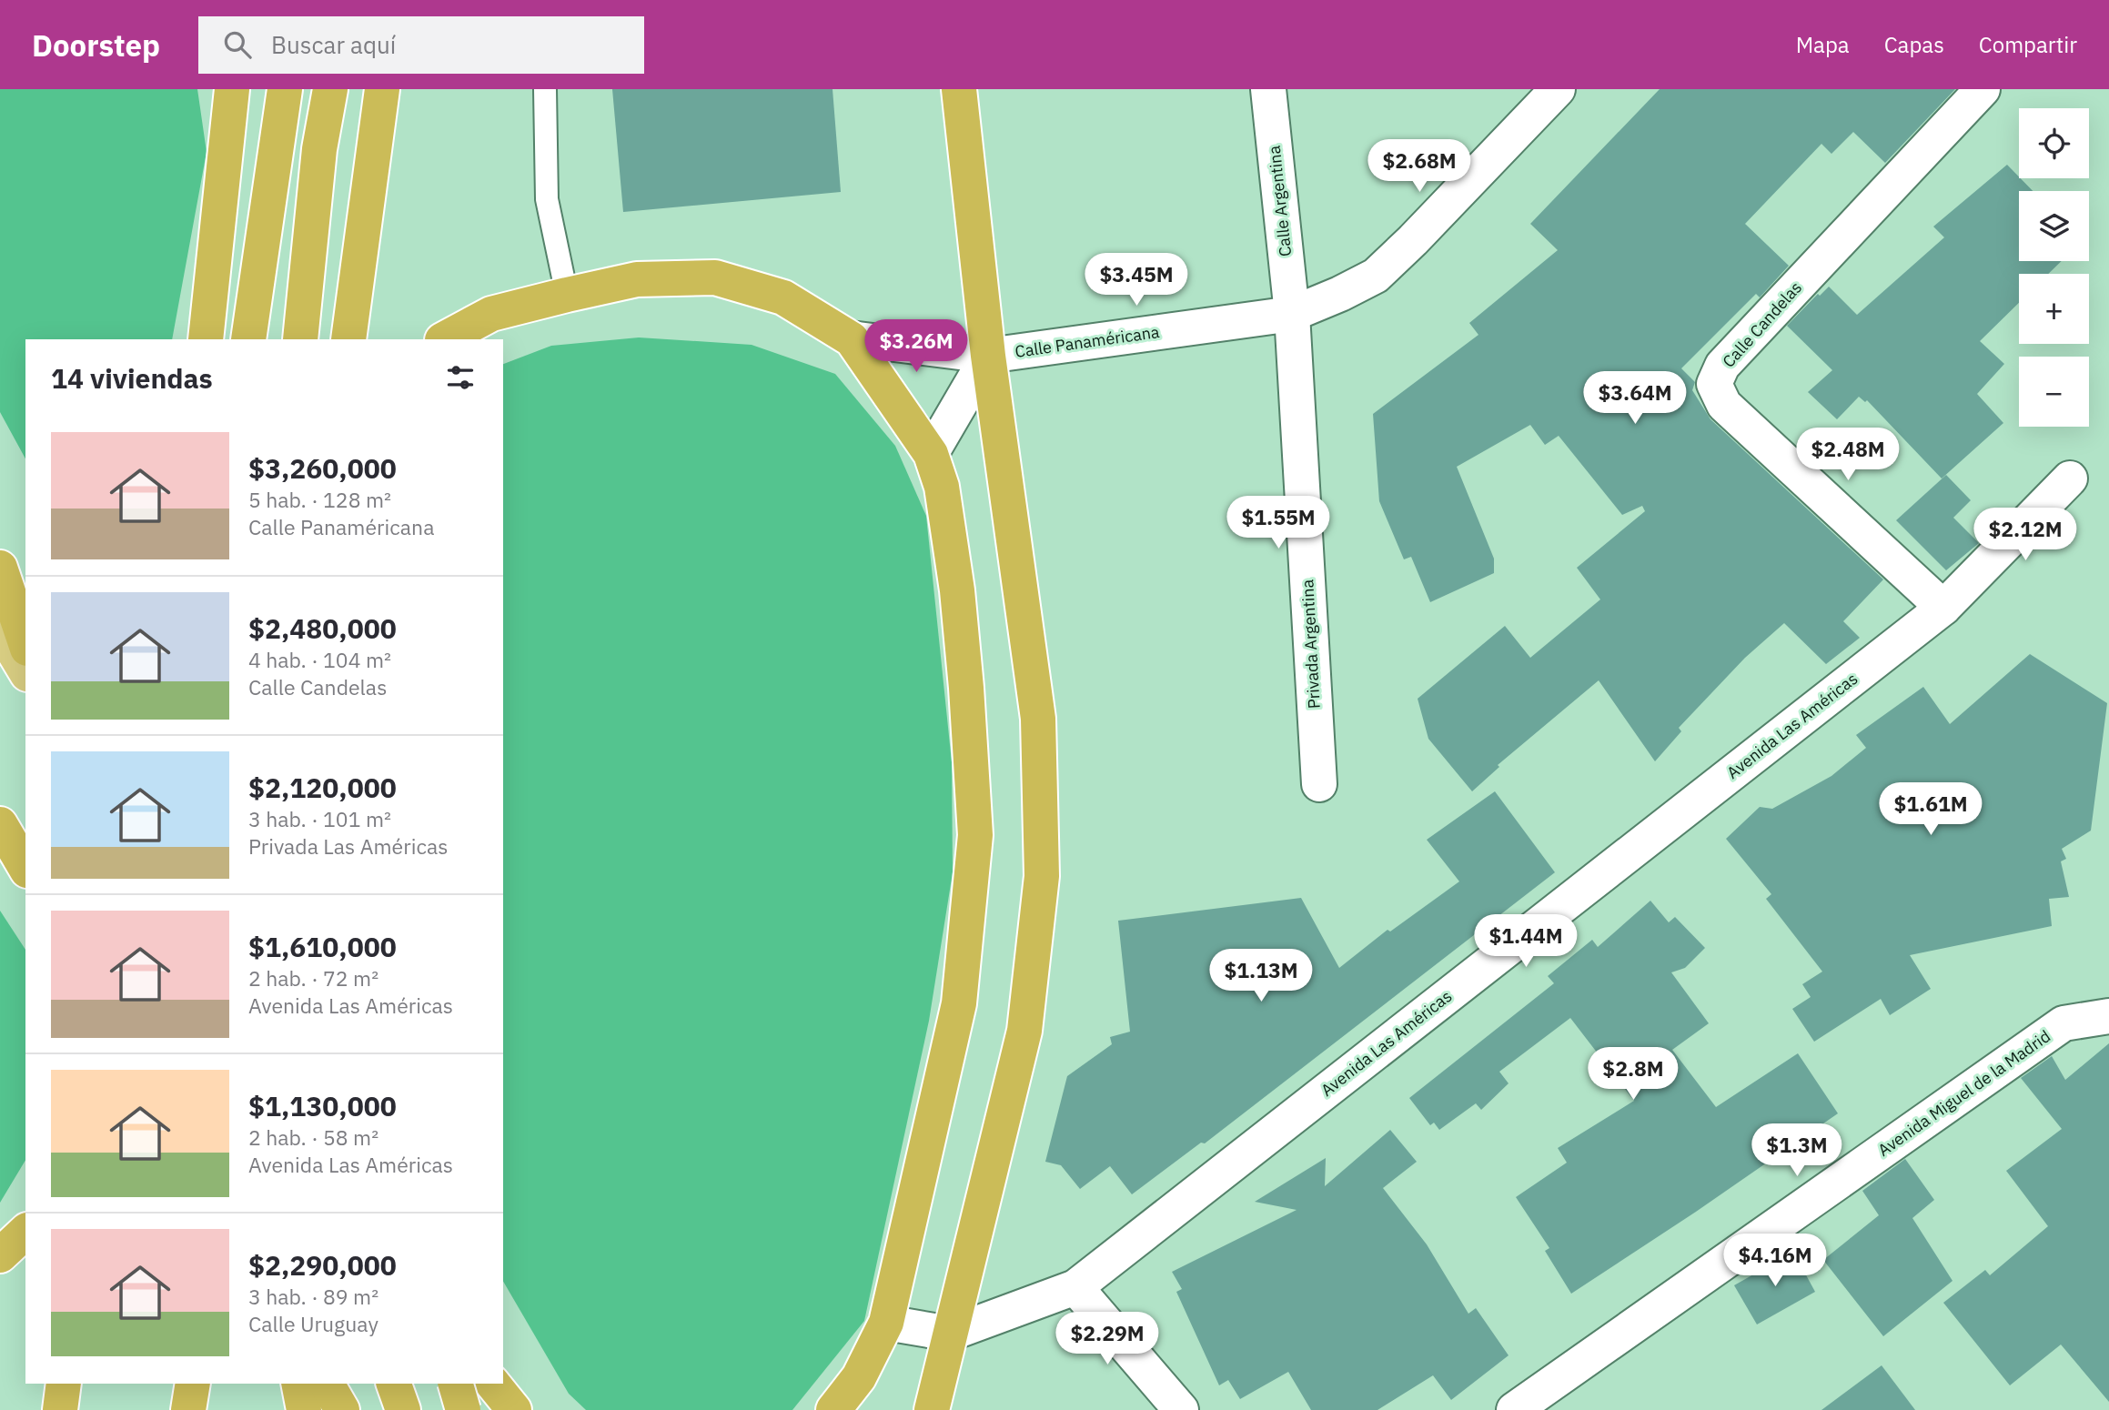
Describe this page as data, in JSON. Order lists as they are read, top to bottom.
{
  "streets": {
    "street": [
      "Calle Argentina",
      "Calle Candelas",
      "Calle Panaméricana",
      "Privada Argentina",
      "Avenida Las Américas",
      "Avenida Miguel de la Madrid"
    ]
  },
  "crossings": [
    ["Calle Argentina", "Calle Panaméricana"],
    ["Calle Argentina", "Privada Argentina"],
    ["Calle Candelas", "Avenida Las Américas"],
    ["Calle Panaméricana", "Privada Argentina"]
  ],
  "page": {
    "header": "Doorstep",
    "search": "Buscar aquí",
    "nav": ["Mapa", "Capas", "Compartir"],
    "map_buttons": ["+", "−"],
    "price": [
      "$2.68M",
      "$3.45M",
      "$3.26M",
      "$3.64M",
      "$2.48M",
      "$1.55M",
      "$2.12M",
      "$1.61M",
      "$1.44M",
      "$1.13M",
      "$2.8M",
      "$1.3M",
      "$4.16M",
      "$2.29M"
    ],
    "heading": "14 viviendas",
    "list": [
      {
        "name": "$3,260,000",
        "note": "5 hab. · 128 m² · Calle Panaméricana"
      },
      {
        "name": "$2,480,000",
        "note": "4 hab. · 104 m² · Calle Candelas"
      },
      {
        "name": "$2,120,000",
        "note": "3 hab. · 101 m² · Privada Las Américas"
      },
      {
        "name": "$1,610,000",
        "note": "2 hab. · 72 m² · Avenida Las Américas"
      },
      {
        "name": "$1,130,000",
        "note": "2 hab. · 58 m² · Avenida Las Américas"
      },
      {
        "name": "$2,290,000",
        "note": "3 hab. · 89 m² · Calle Uruguay"
      }
    ]
  }
}
